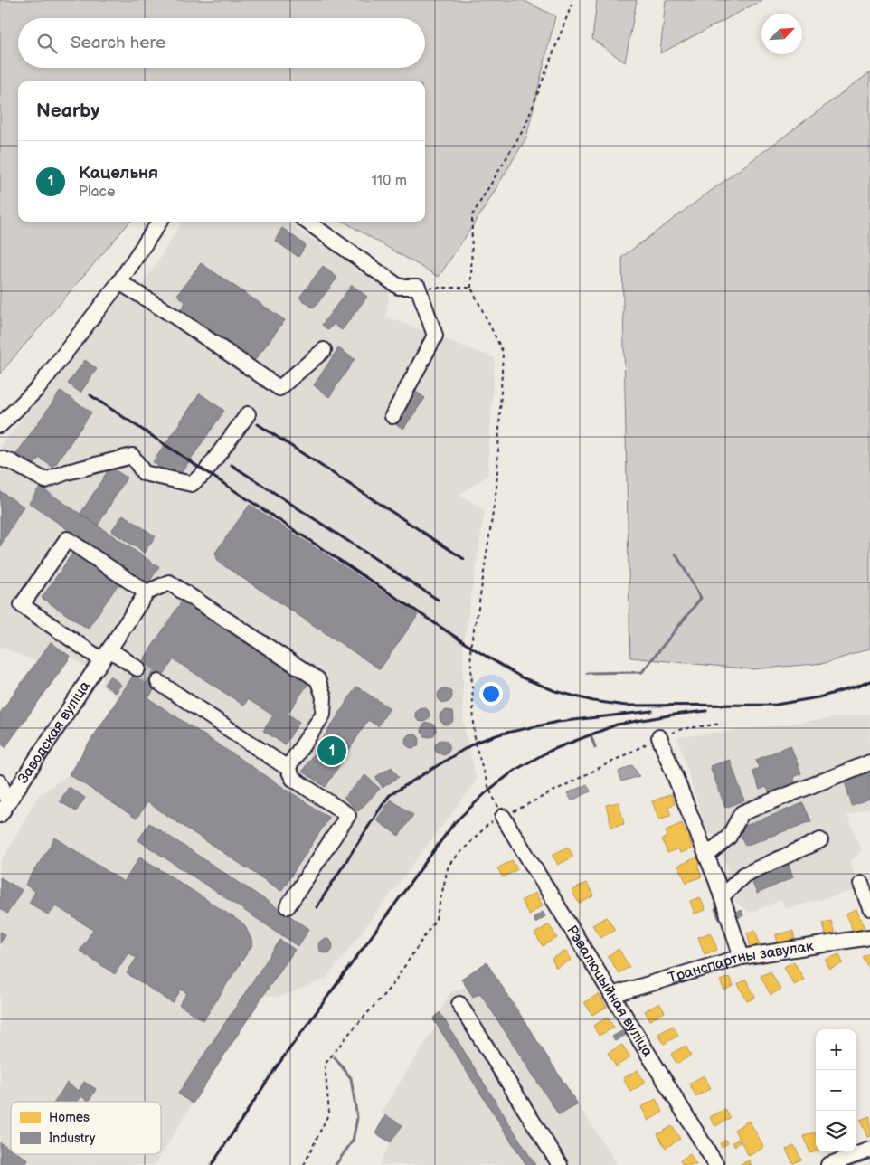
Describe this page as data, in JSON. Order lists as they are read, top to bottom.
{
  "streets": {
    "street": ["Заводская вуліца", "Транспартны завулак", "Рэвалюцыйная вуліца"]
  },
  "crossings": [
    ["Транспартны завулак", "Рэвалюцыйная вуліца"]
  ],
  "legend": ["Homes", "Industry"],
  "north": "top right",
  "page": {
    "search": "Search here",
    "heading": "Nearby",
    "list": [
      {
        "mark": "1",
        "name": "Кацельня",
        "note": "Place",
        "value": "110 m"
      }
    ],
    "pins": "1",
    "map_buttons": ["+", "−"]
  }
}
